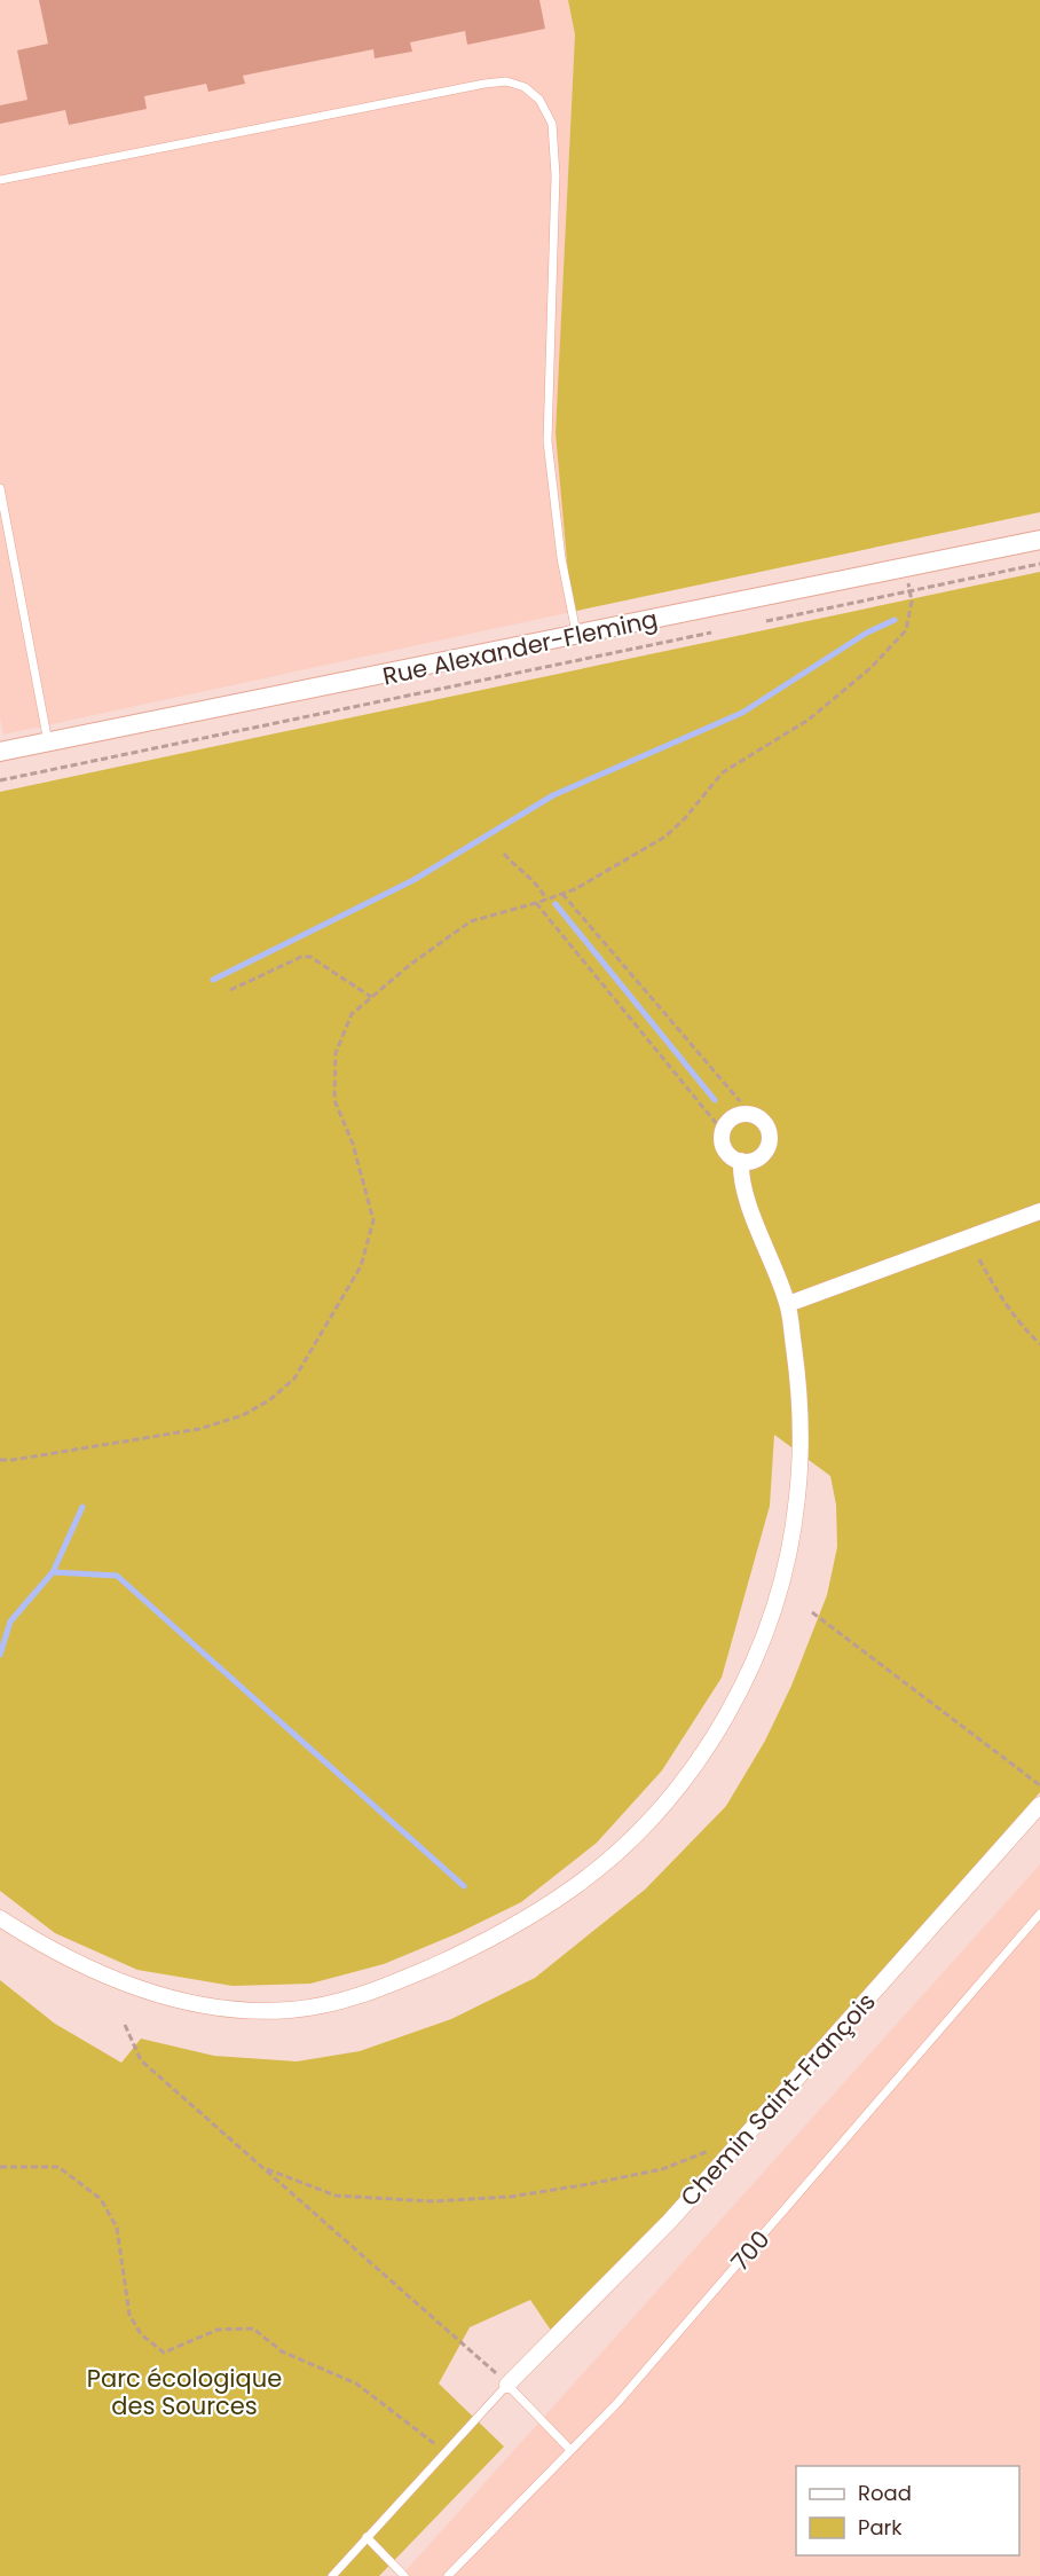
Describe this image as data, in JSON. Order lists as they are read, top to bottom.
{
  "streets": {
    "street": ["Rue Alexander-Fleming", "Chemin Saint-François"],
    "lane": ["700"]
  },
  "parks": ["Parc écologique des Sources"],
  "legend": ["Road", "Park"]
}
